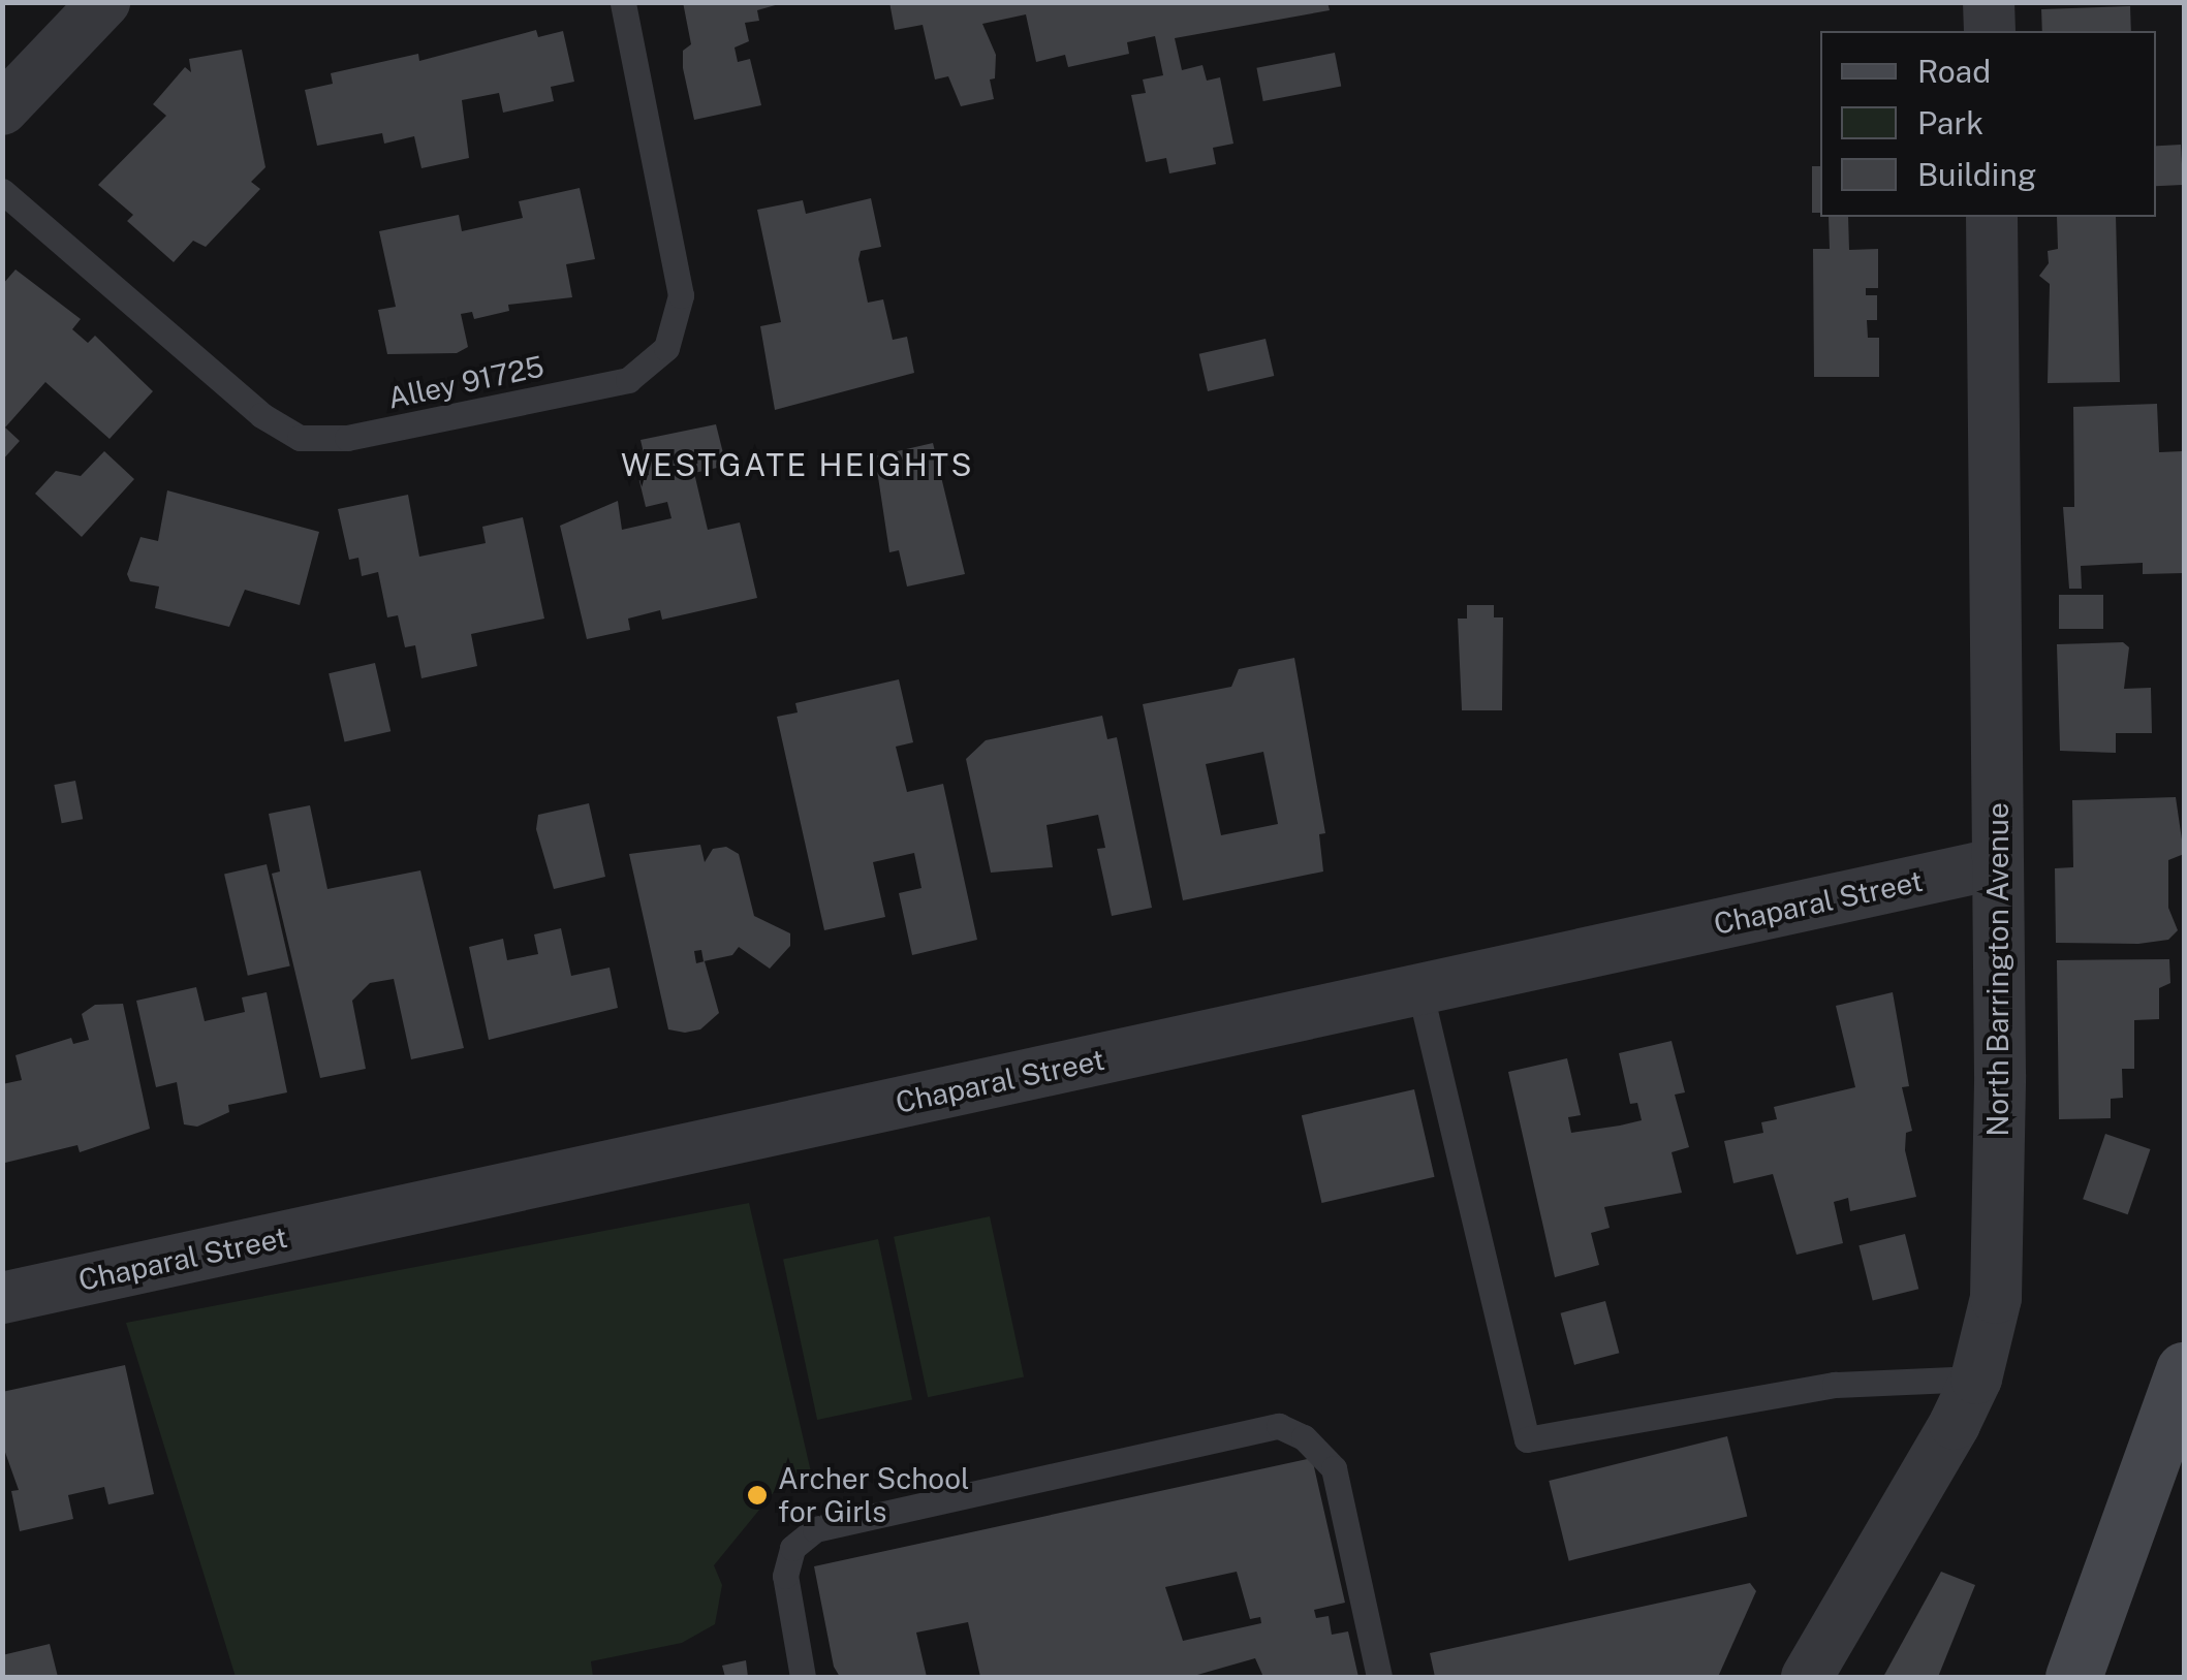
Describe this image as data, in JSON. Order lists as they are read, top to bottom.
{
  "streets": {
    "street": ["Chaparal Street", "North Barrington Avenue"],
    "lane": ["Alley 91725"]
  },
  "crossings": [
    ["Chaparal Street", "North Barrington Avenue"]
  ],
  "districts": ["WESTGATE HEIGHTS"],
  "places": ["Archer School for Girls"],
  "legend": ["Road", "Park", "Building"]
}
